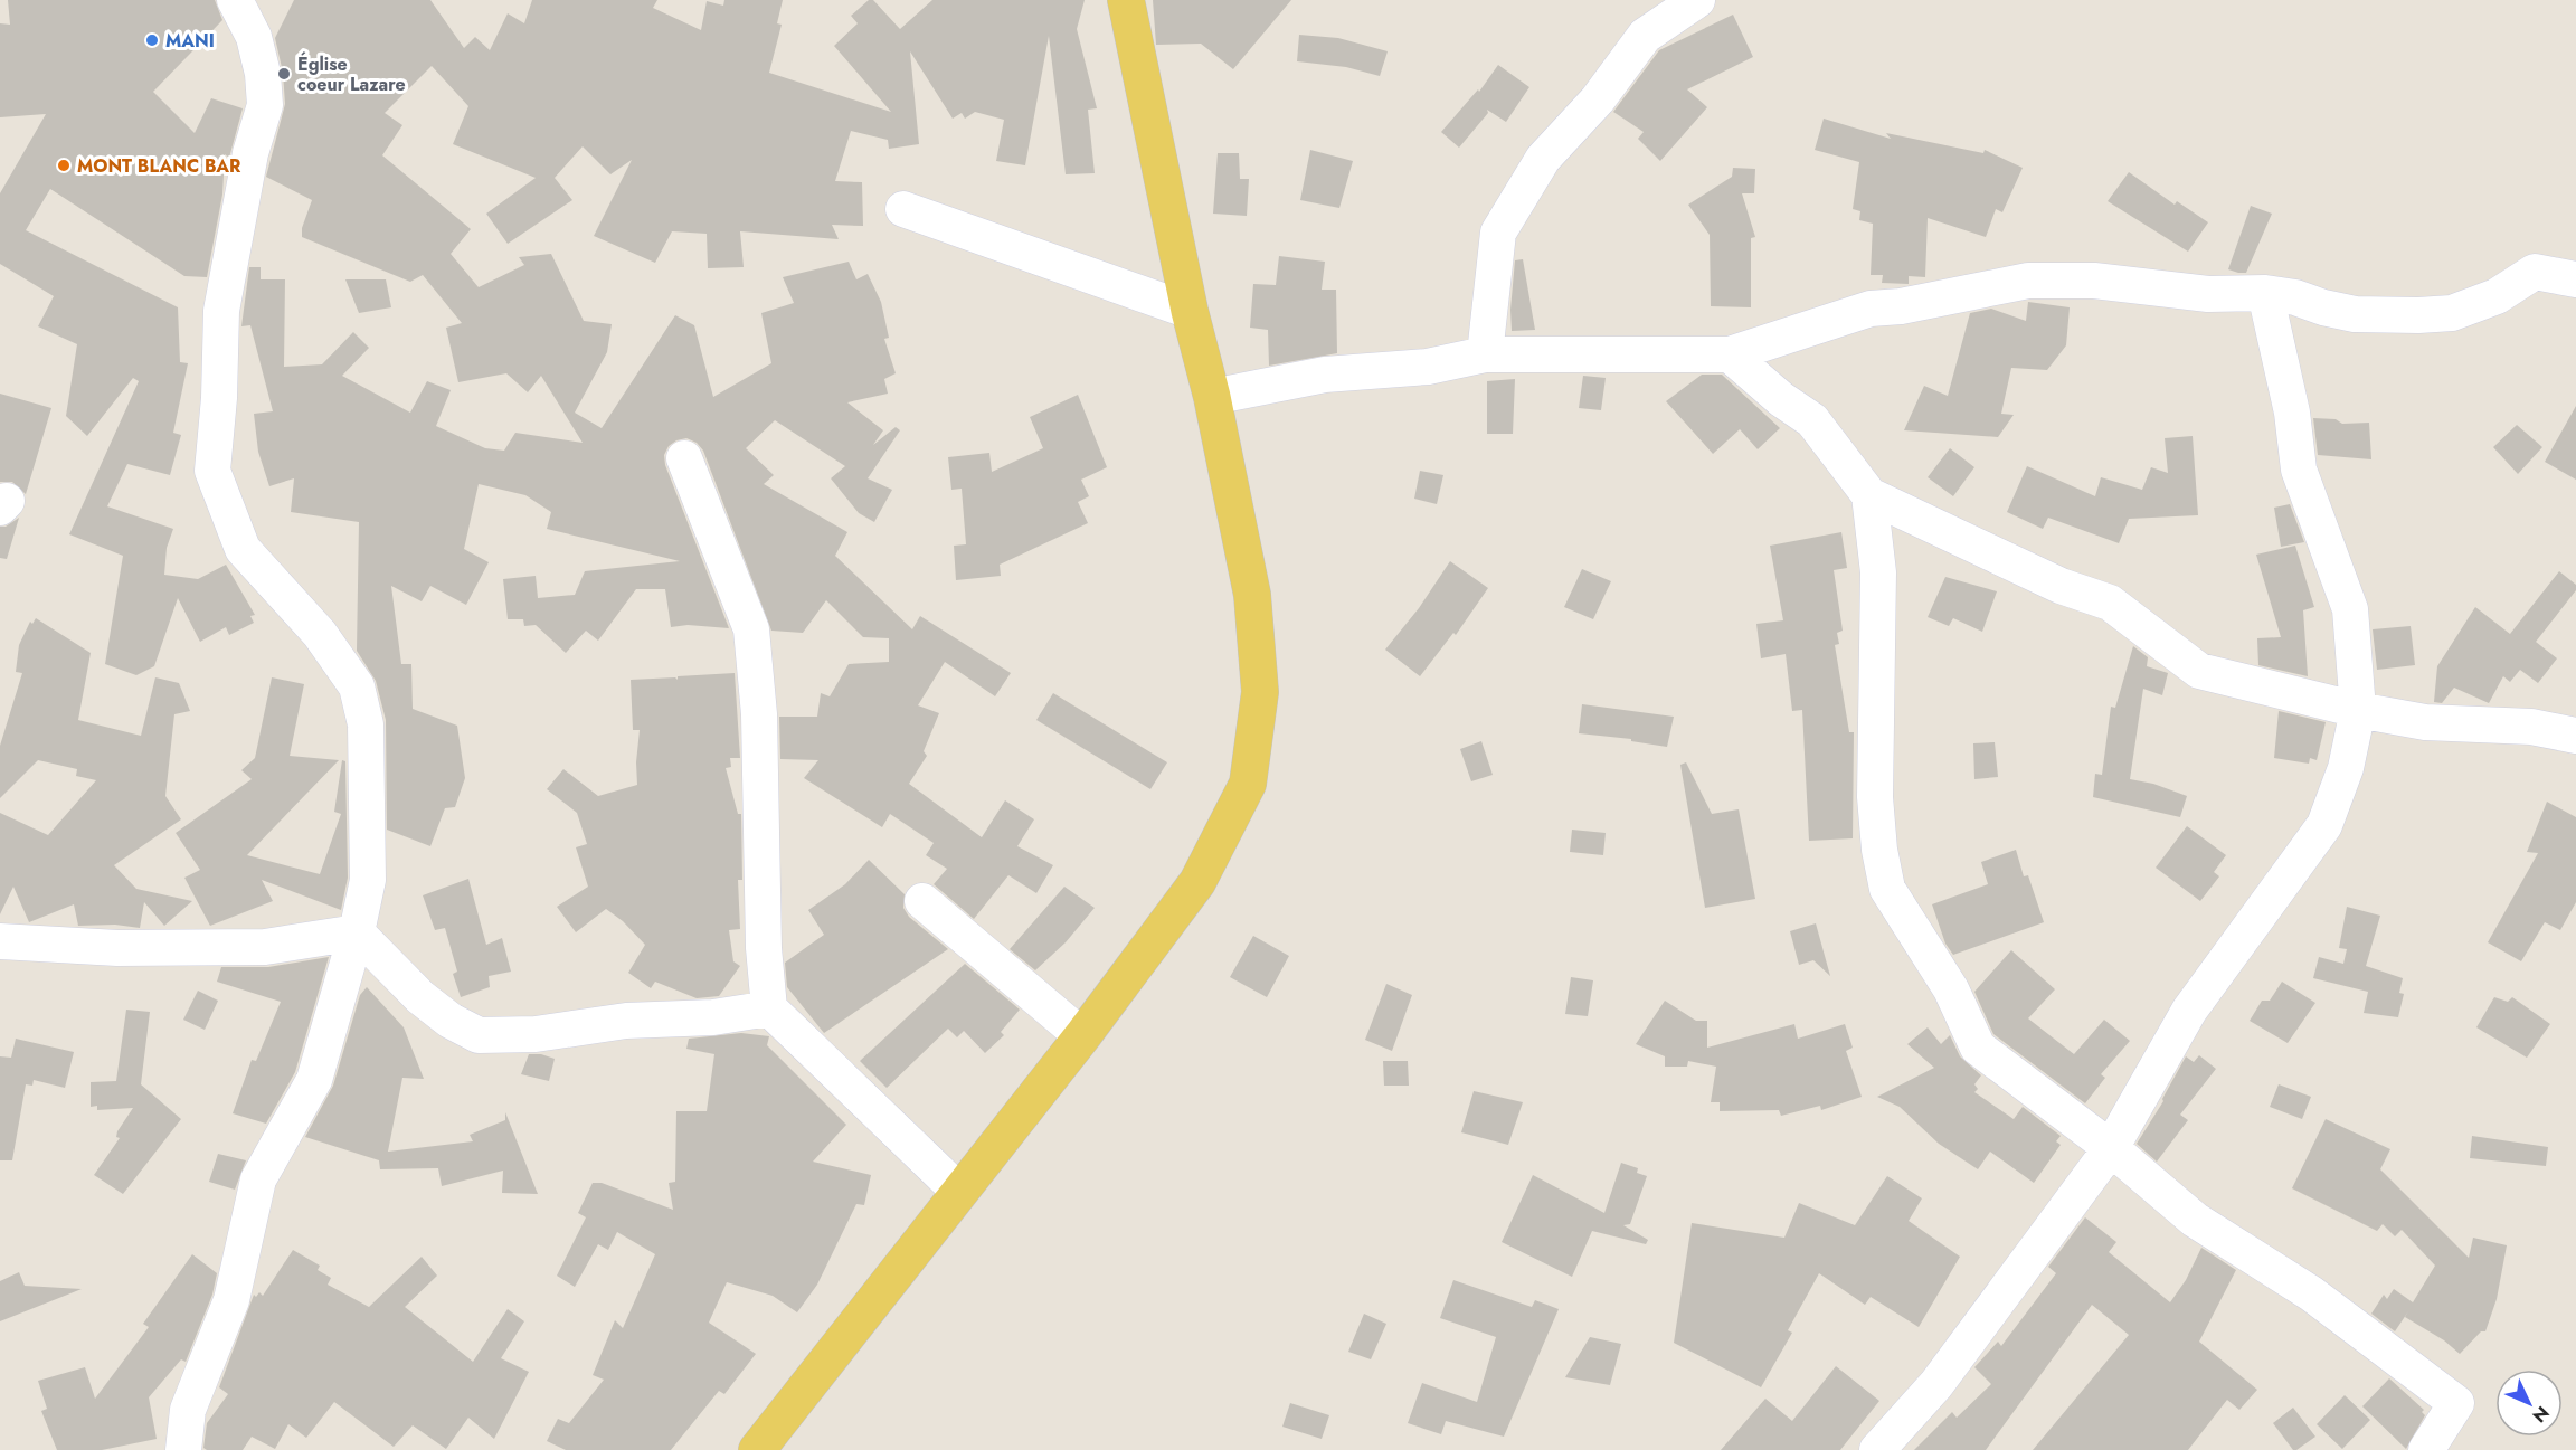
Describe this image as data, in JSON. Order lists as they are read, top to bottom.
{
  "places": ["MANI", "Église coeur Lazare", "MONT BLANC BAR"],
  "north": "bottom right"
}
